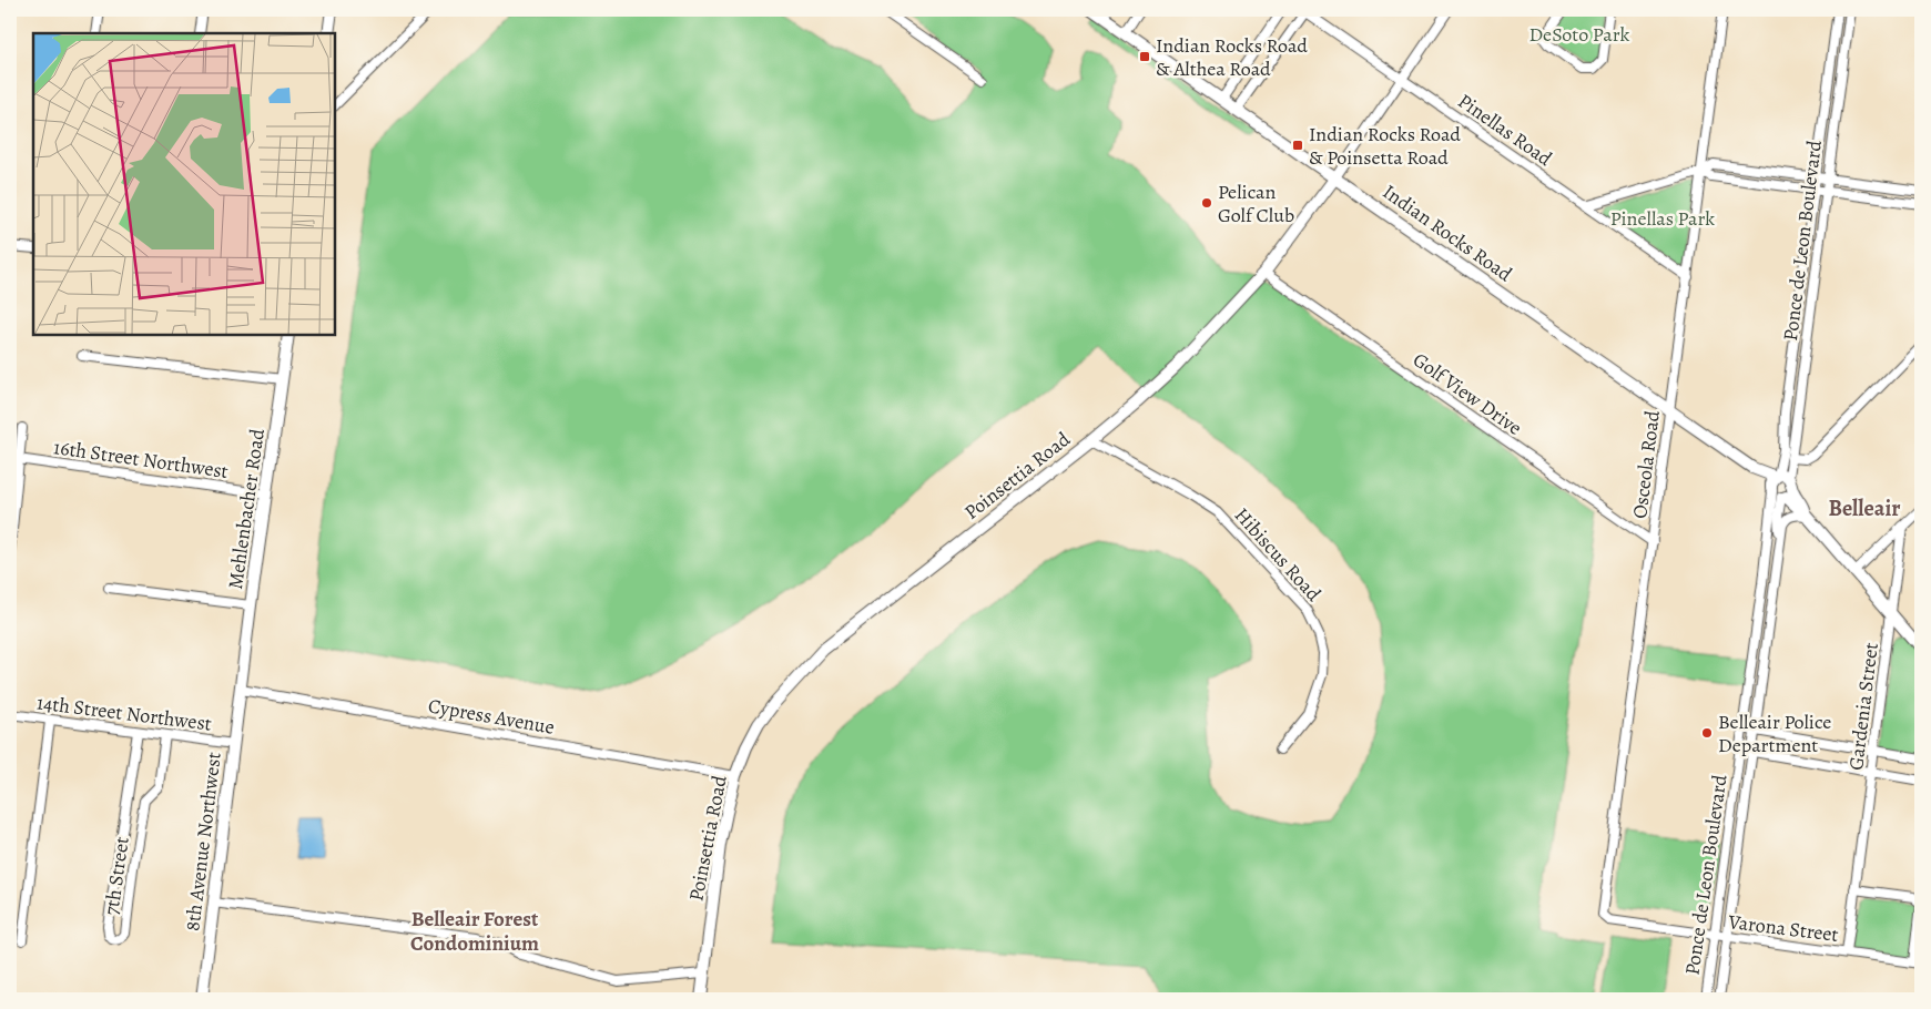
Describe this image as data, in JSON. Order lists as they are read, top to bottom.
{
  "streets": {
    "street": [
      "Pinellas Road",
      "Indian Rocks Road",
      "Ponce de Leon Boulevard",
      "Golf View Drive",
      "16th Street Northwest",
      "Osceola Road",
      "Poinsettia Road",
      "Mehlenbacher Road",
      "Hibiscus Road",
      "Gardenia Street",
      "14th Street Northwest",
      "Cypress Avenue",
      "8th Avenue Northwest",
      "7th Street",
      "Varona Street"
    ]
  },
  "crossings": [
    ["Pinellas Road", "Osceola Road"],
    ["Pinellas Road", "Poinsettia Road"],
    ["Indian Rocks Road", "Ponce de Leon Boulevard"],
    ["Indian Rocks Road", "Osceola Road"],
    ["Indian Rocks Road", "Poinsettia Road"],
    ["Indian Rocks Road", "Gardenia Street"],
    ["Ponce de Leon Boulevard", "Varona Street"],
    ["Golf View Drive", "Osceola Road"],
    ["Golf View Drive", "Poinsettia Road"],
    ["16th Street Northwest", "Mehlenbacher Road"],
    ["Osceola Road", "Varona Street"],
    ["Poinsettia Road", "Hibiscus Road"],
    ["Poinsettia Road", "Cypress Avenue"],
    ["Mehlenbacher Road", "Cypress Avenue"],
    ["Mehlenbacher Road", "8th Avenue Northwest"],
    ["Gardenia Street", "Varona Street"],
    ["14th Street Northwest", "8th Avenue Northwest"],
    ["14th Street Northwest", "7th Street"],
    ["Cypress Avenue", "8th Avenue Northwest"]
  ],
  "districts": ["Belleair", "Belleair Forest Condominium"],
  "parks": ["DeSoto Park", "Pinellas Park"],
  "places": {
    "transit": ["Indian Rocks Road & Althea Road", "Indian Rocks Road & Poinsetta Road"],
    "other": ["Pelican Golf Club", "Belleair Police Department"]
  }
}
